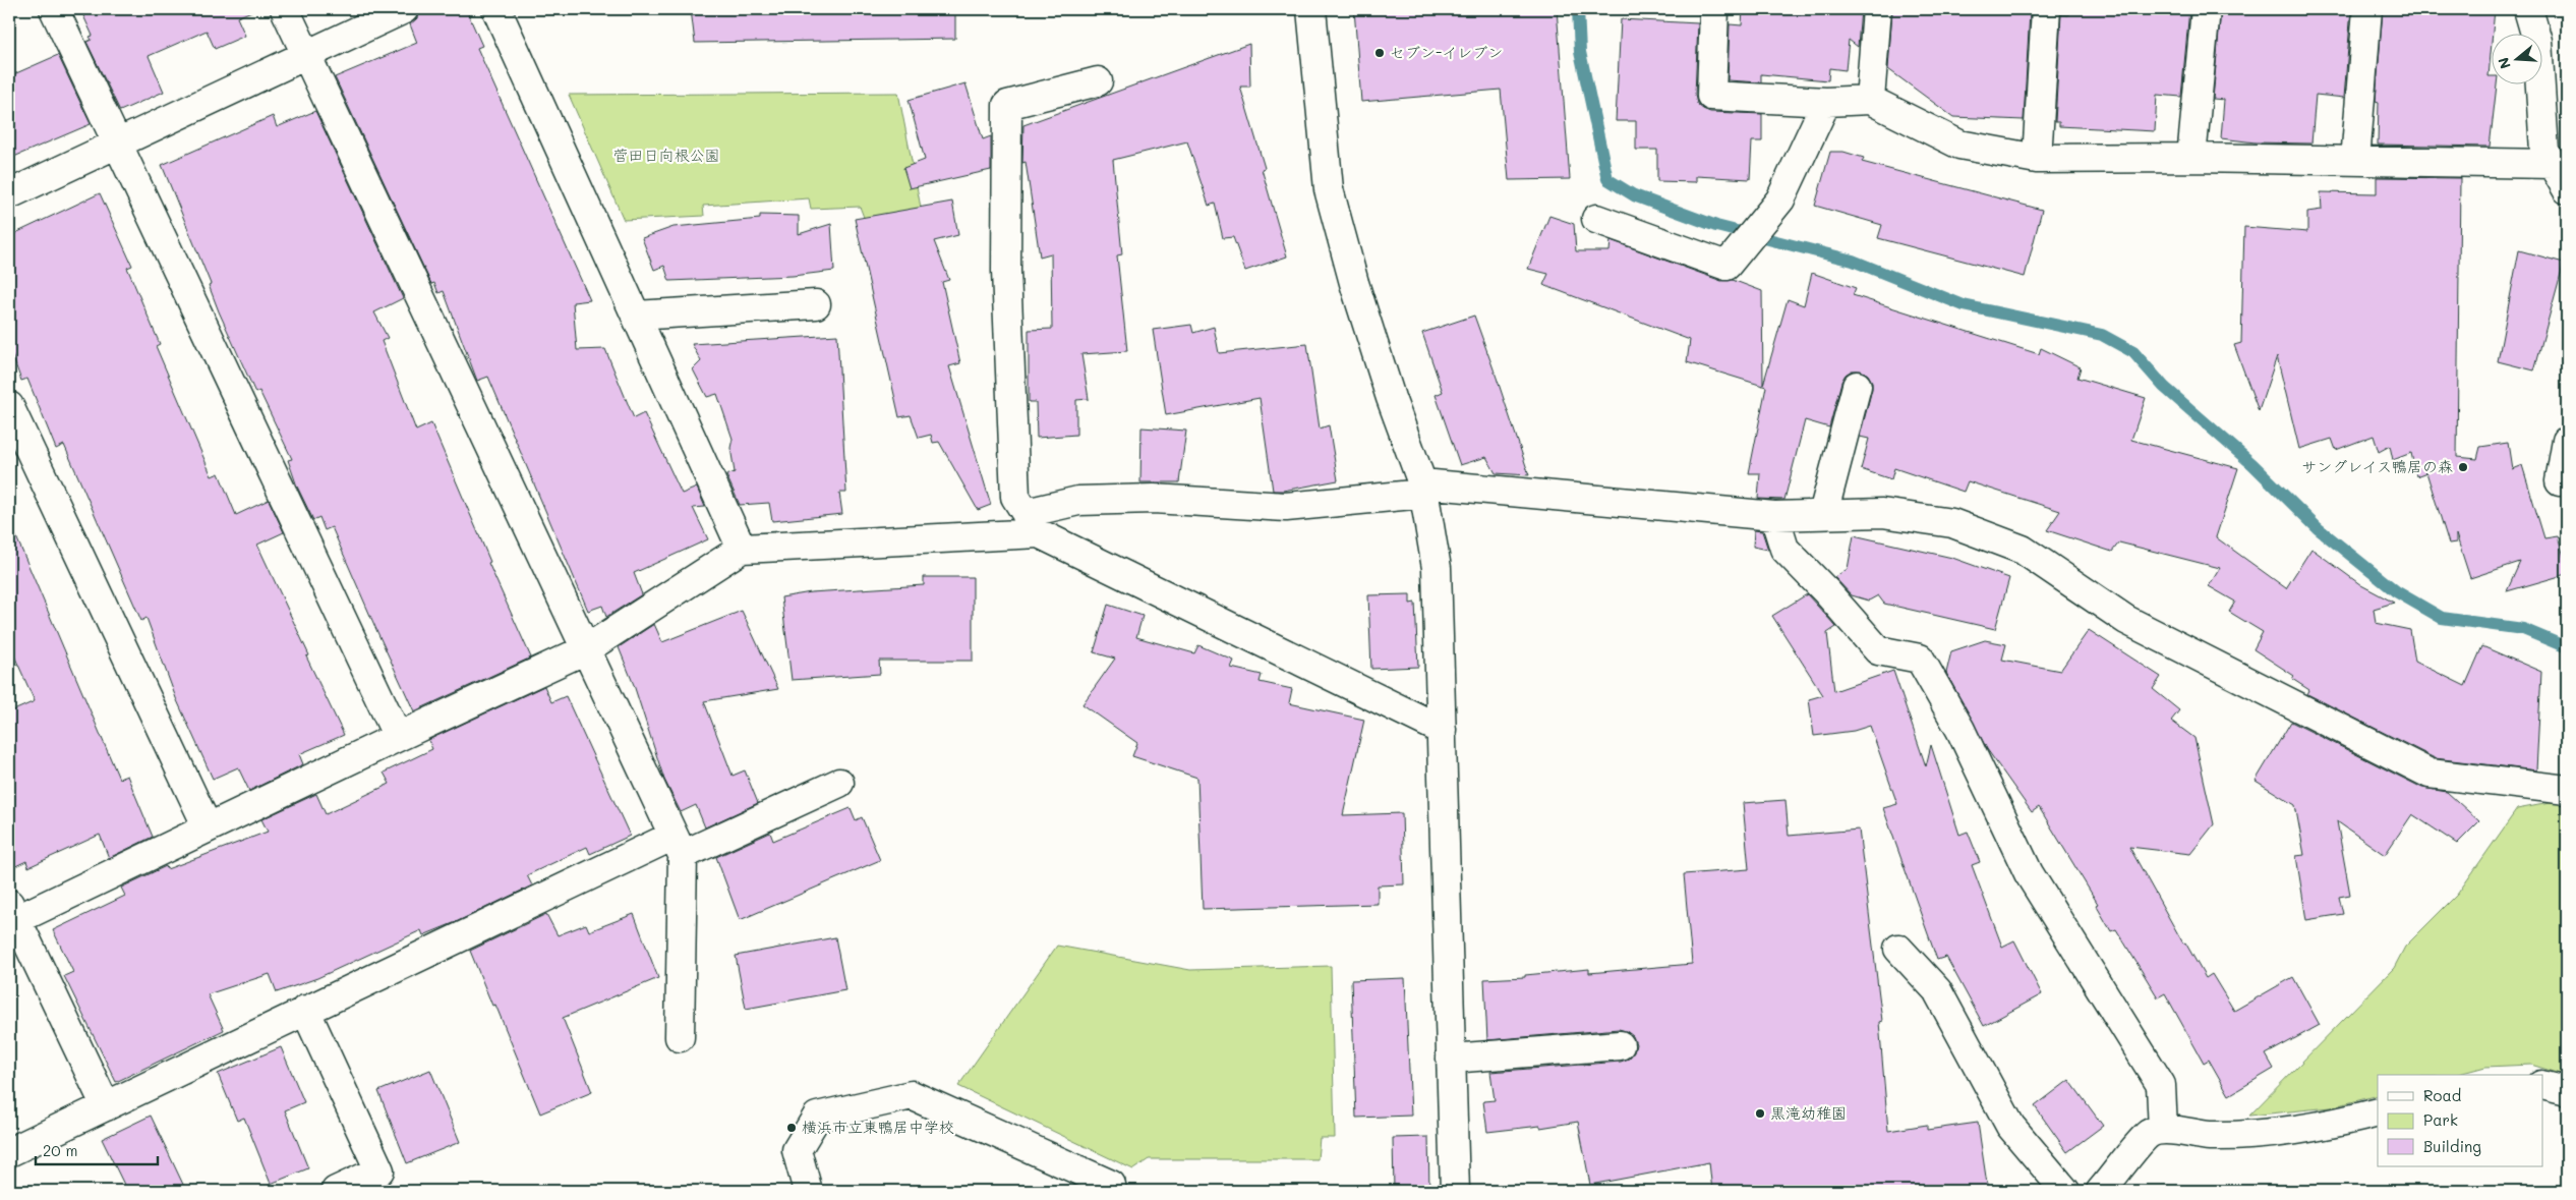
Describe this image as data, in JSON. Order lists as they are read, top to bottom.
{
  "parks": ["菅田日向根公園"],
  "places": [
    "セブン-イレブン",
    "サングレイス鴨居の森",
    "黒滝幼稚園",
    "横浜市立東鴨居中学校"
  ],
  "legend": ["Road", "Park", "Building"],
  "scale_bar": "20 m",
  "north": "left"
}
